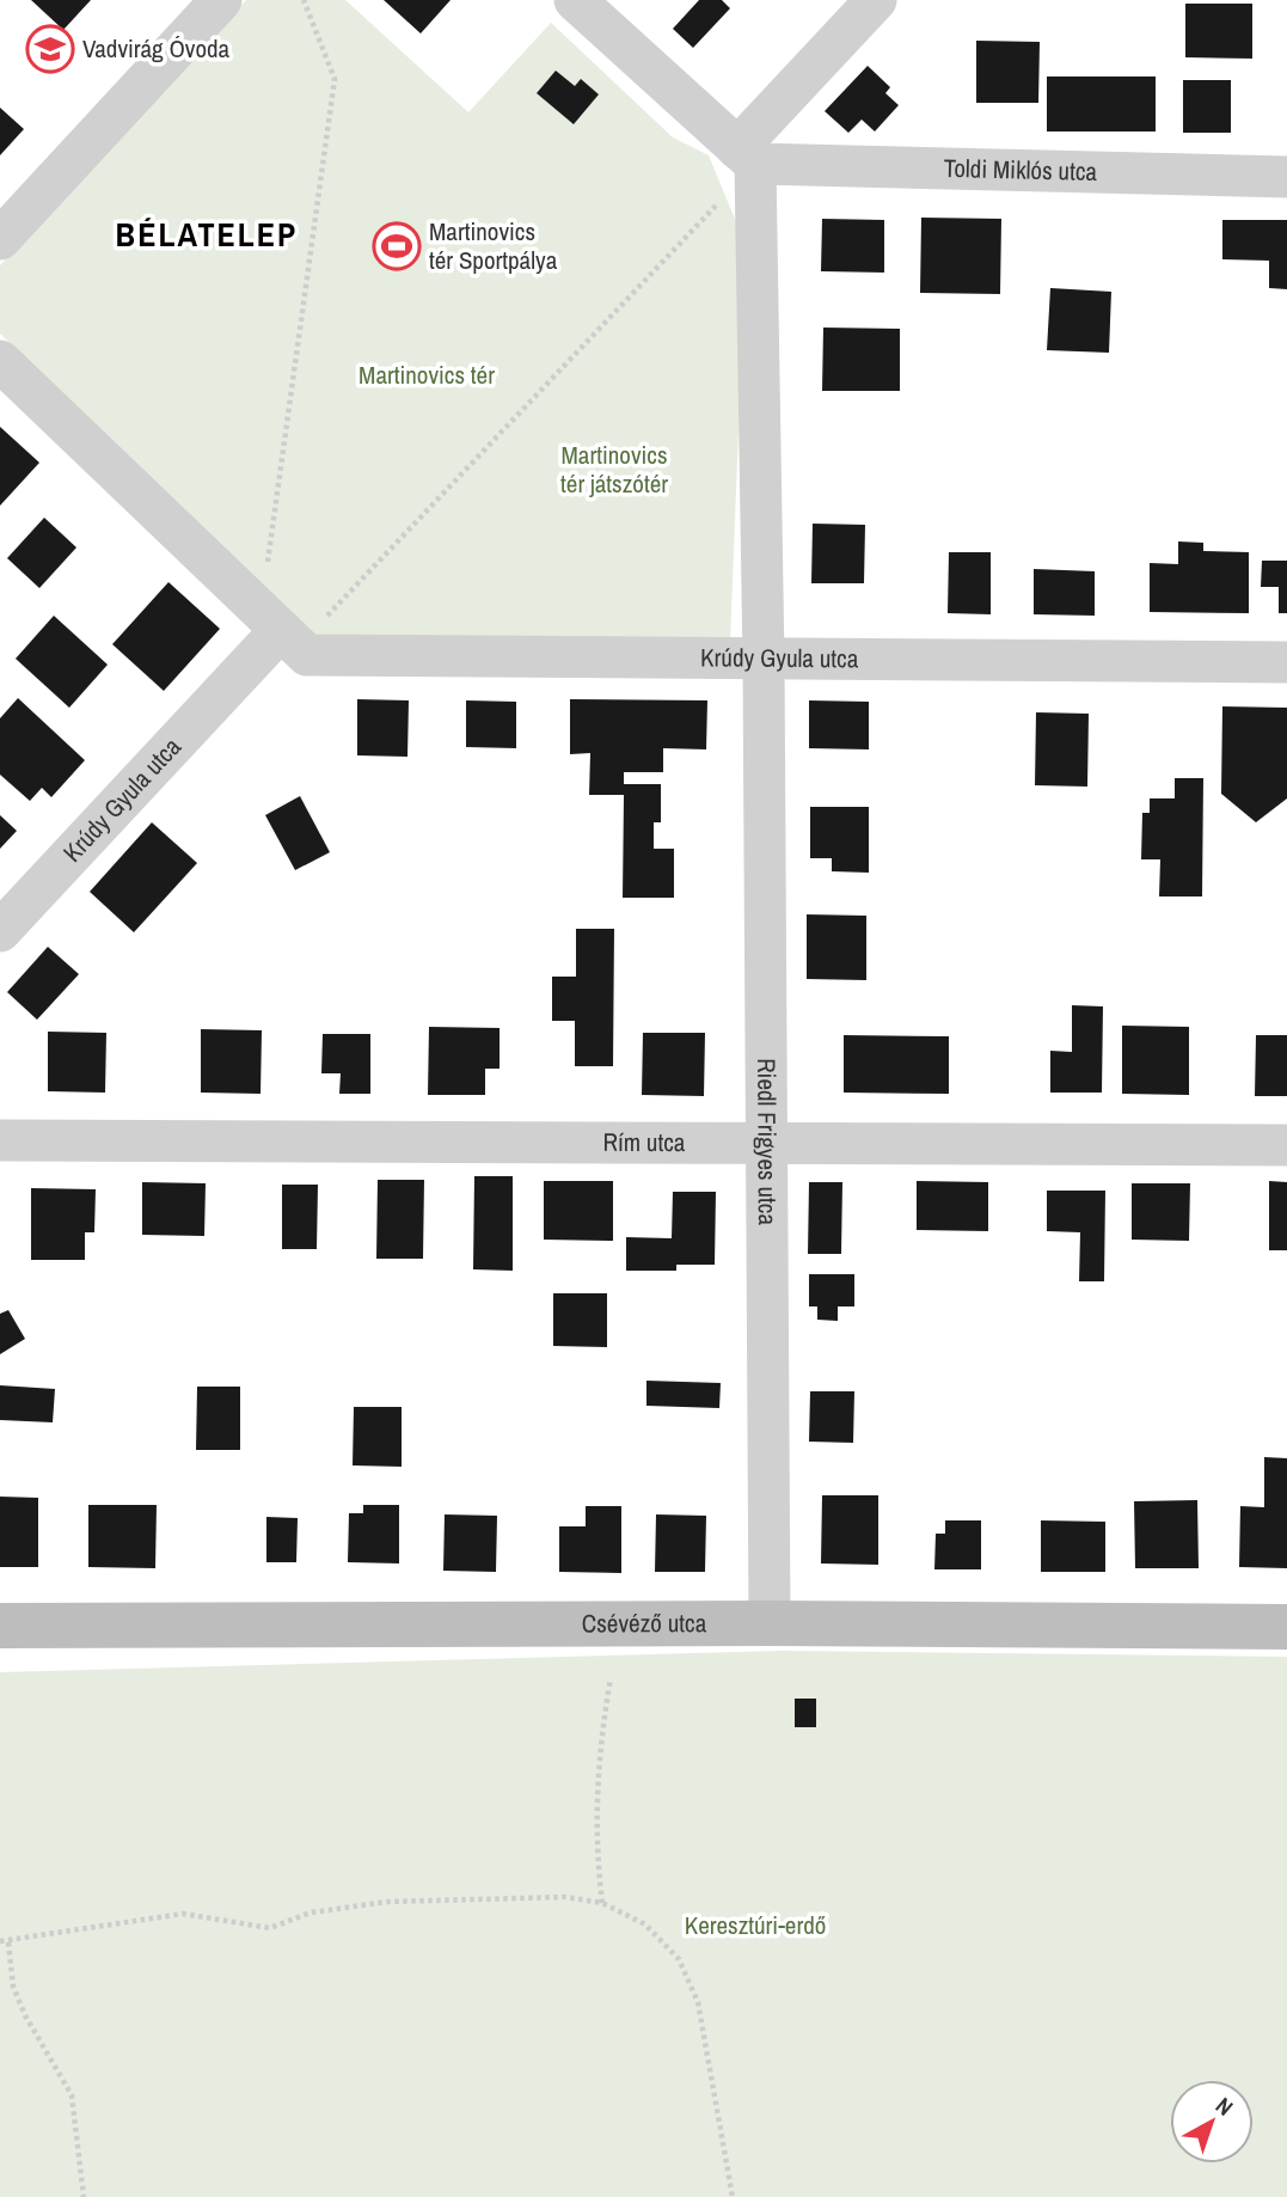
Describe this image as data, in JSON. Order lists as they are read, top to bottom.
{
  "streets": {
    "main road": ["Csévéző utca"],
    "street": [
      "Toldi Miklós utca",
      "Krúdy Gyula utca",
      "Rím utca",
      "Riedl Frigyes utca"
    ]
  },
  "crossings": [
    ["Krúdy Gyula utca", "Riedl Frigyes utca"],
    ["Rím utca", "Riedl Frigyes utca"],
    ["Riedl Frigyes utca", "Csévéző utca"]
  ],
  "districts": ["BÉLATELEP"],
  "parks": ["Martinovics tér", "Martinovics tér játszótér", "Keresztúri-erdő"],
  "places": {
    "school or university": ["Vadvirág Óvoda"],
    "sports": ["Martinovics tér Sportpálya"]
  },
  "north": "top right"
}
